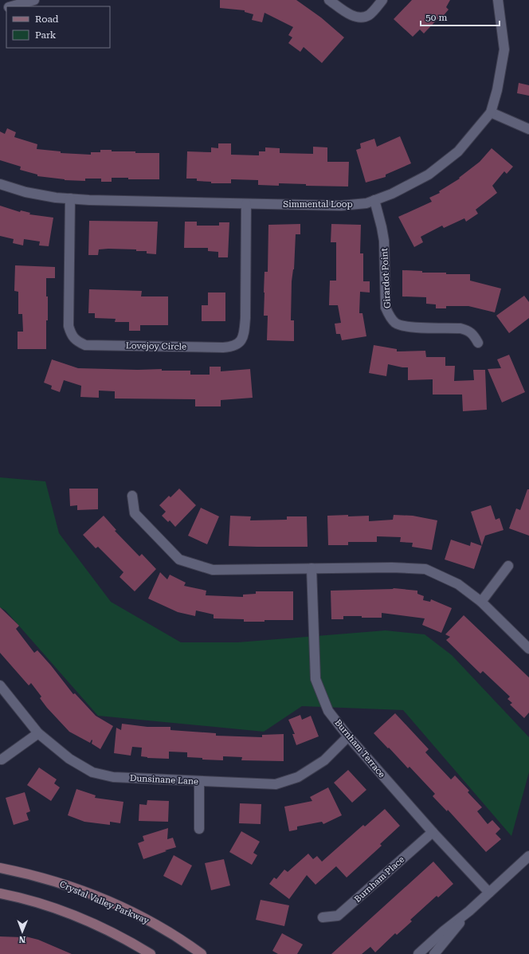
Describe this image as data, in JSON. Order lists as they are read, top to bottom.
{
  "streets": {
    "main road": ["Crystal Valley Parkway"],
    "street": [
      "Simmental Loop",
      "Girardot Point",
      "Lovejoy Circle",
      "Burnham Terrace",
      "Dunsinane Lane",
      "Burnham Place"
    ]
  },
  "crossings": [
    ["Simmental Loop", "Girardot Point"],
    ["Simmental Loop", "Lovejoy Circle"],
    ["Burnham Terrace", "Dunsinane Lane"],
    ["Burnham Terrace", "Burnham Place"]
  ],
  "legend": ["Road", "Park"],
  "scale_bar": "50 m",
  "north": "bottom"
}
